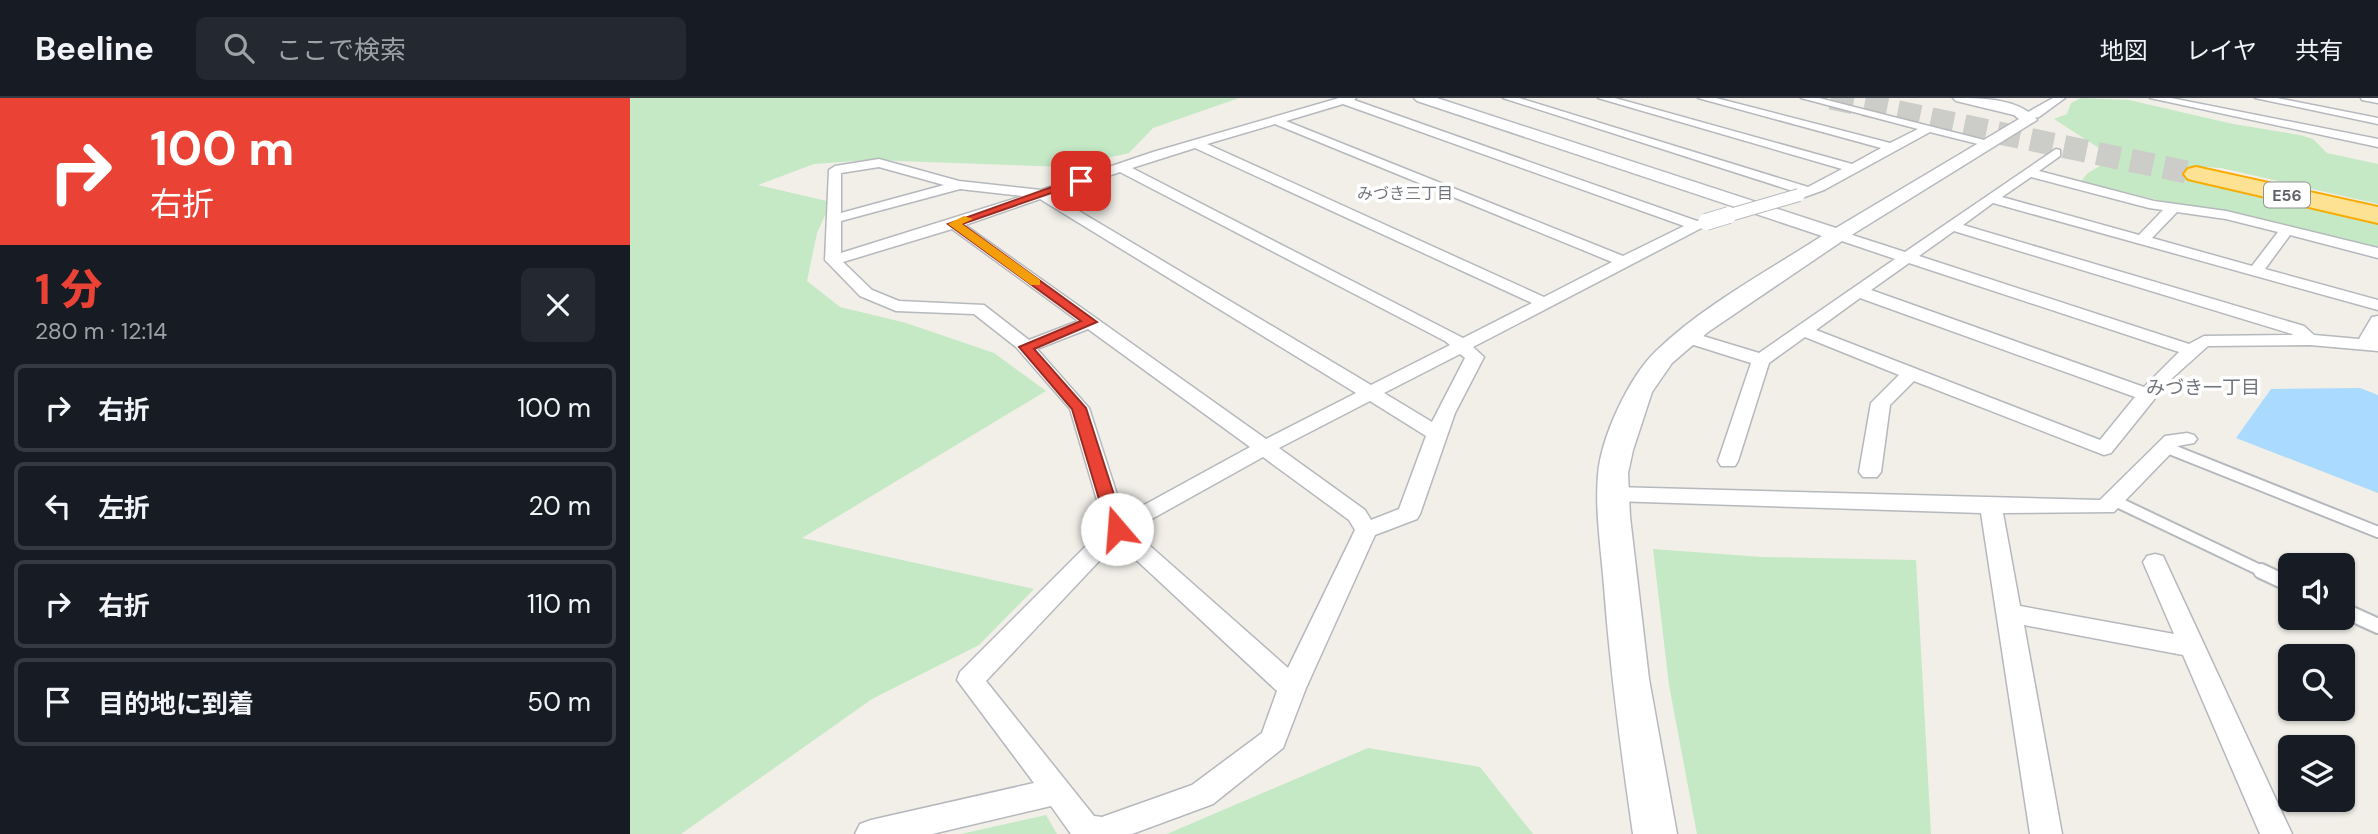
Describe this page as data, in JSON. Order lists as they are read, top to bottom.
{
  "streets": {
    "highway": ["E56"]
  },
  "districts": ["みづき三丁目", "みづき一丁目"],
  "page": {
    "header": "Beeline",
    "search": "ここで検索",
    "nav": ["地図", "レイヤ", "共有"],
    "turn": ["100 m", "右折"],
    "heading": ["1 分", "280 m · 12:14"],
    "list": [
      {
        "name": "右折",
        "value": "100 m"
      },
      {
        "name": "左折",
        "value": "20 m"
      },
      {
        "name": "右折",
        "value": "110 m"
      },
      {
        "name": "目的地に到着",
        "value": "50 m"
      }
    ]
  }
}
